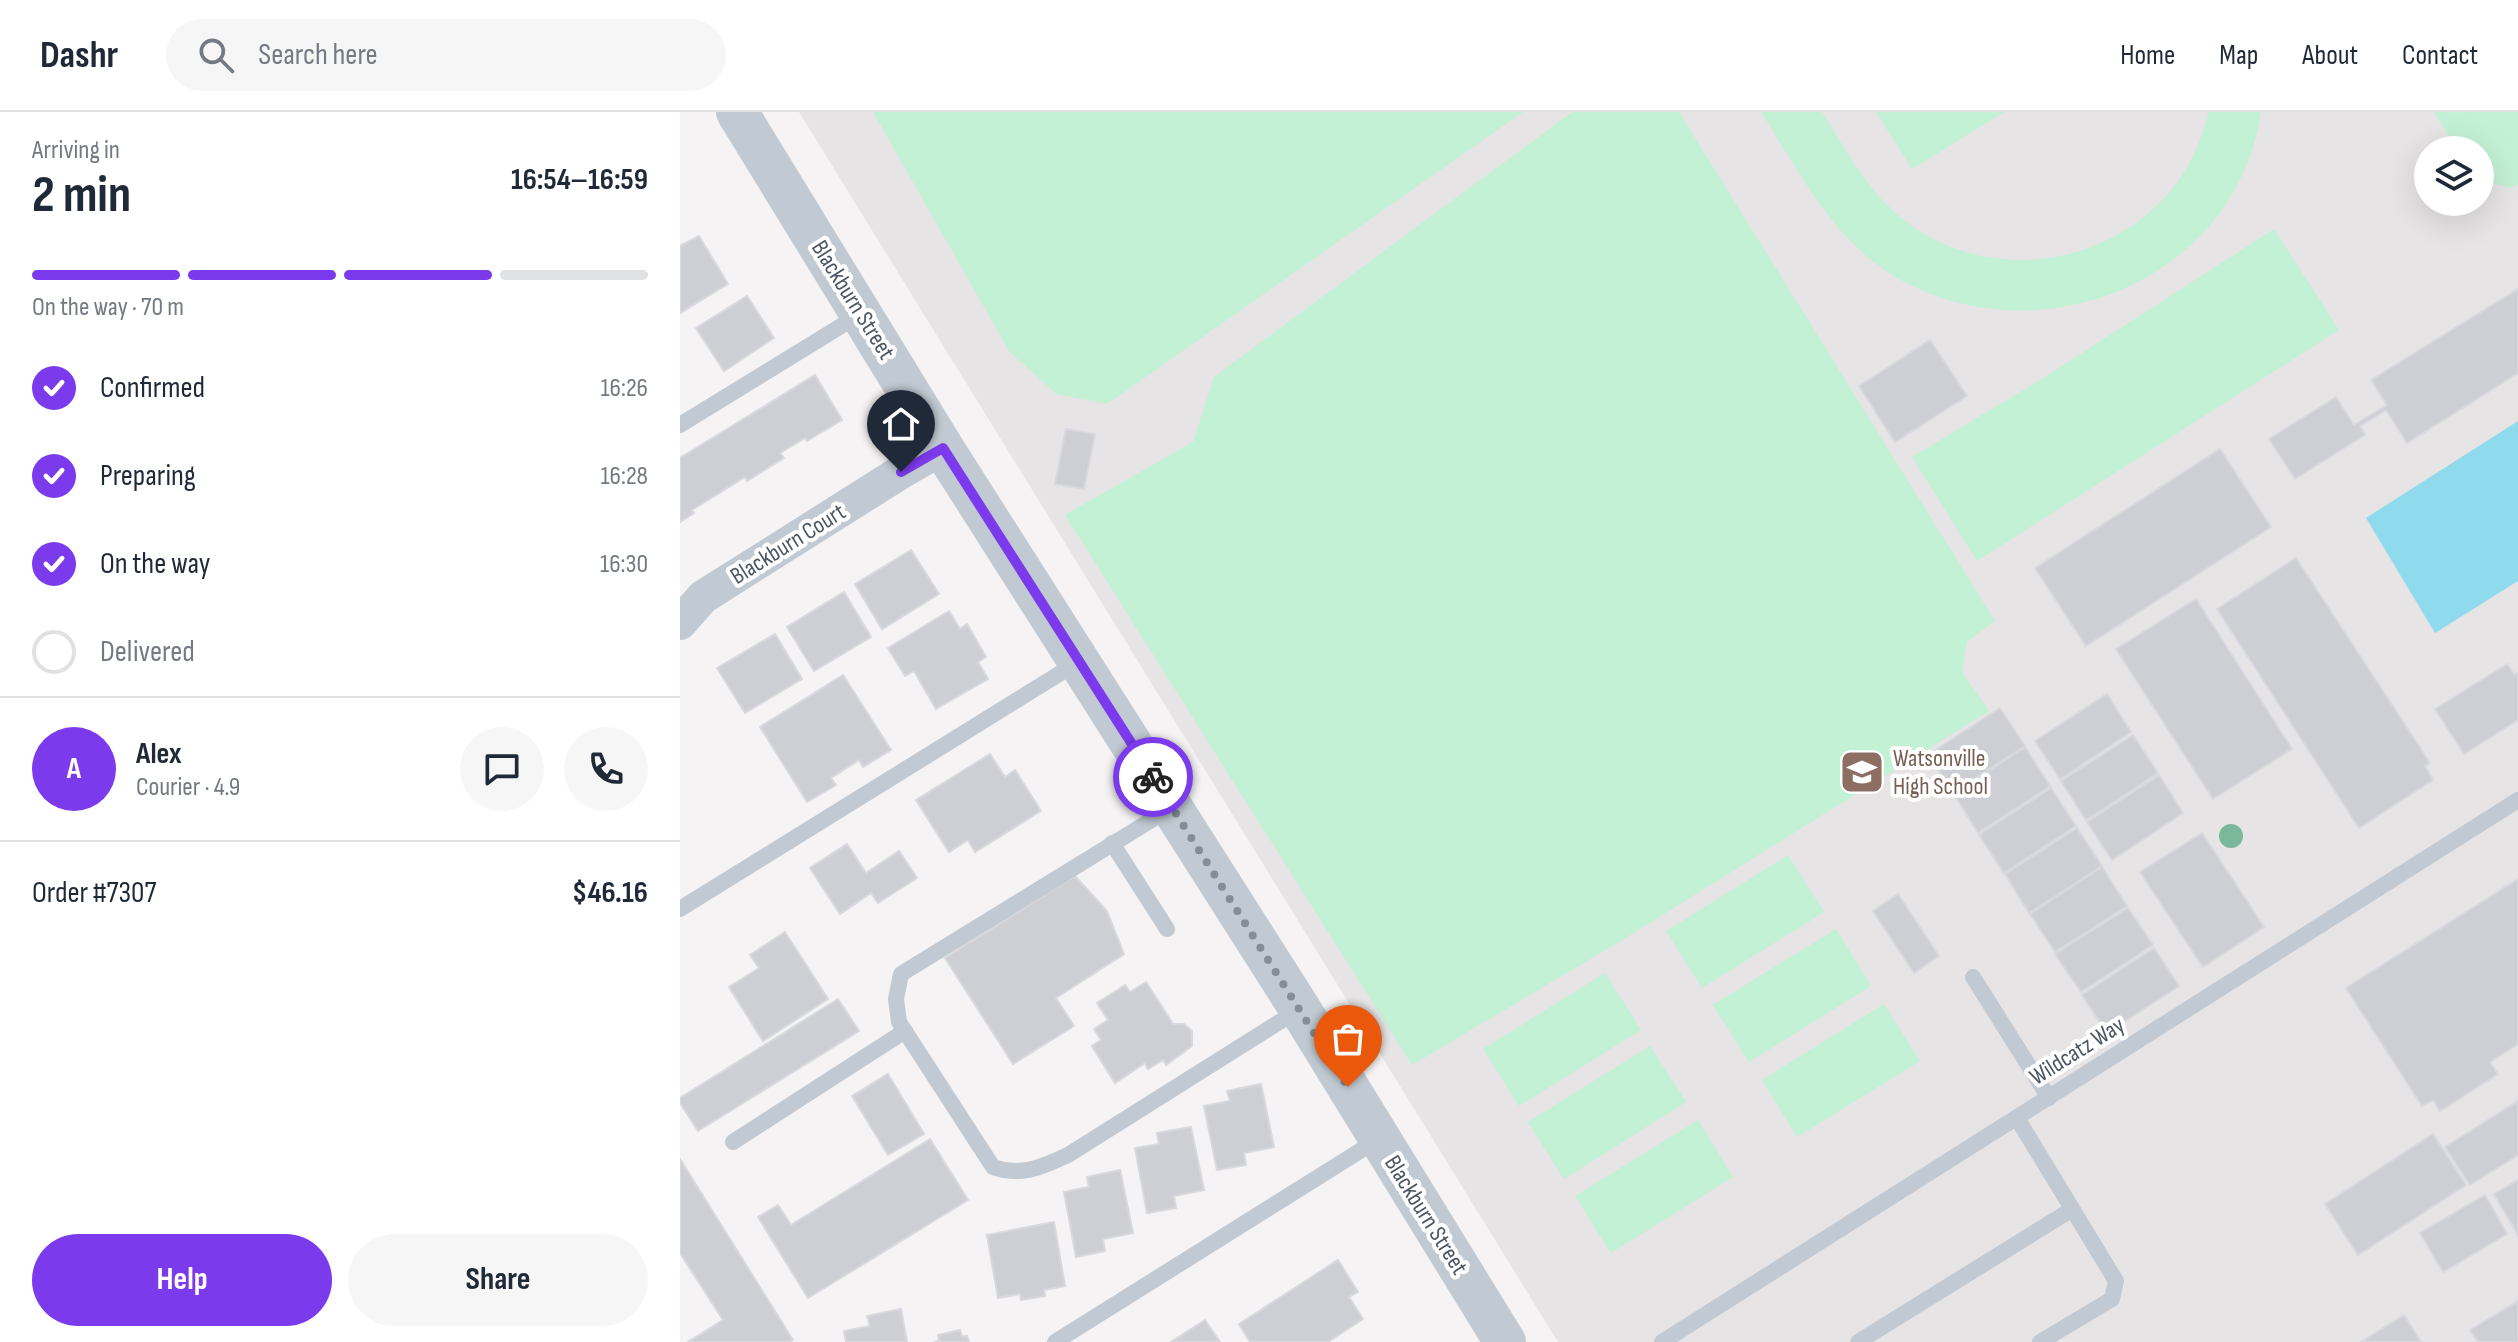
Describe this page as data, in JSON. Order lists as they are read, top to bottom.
{
  "streets": {
    "street": ["Blackburn Street", "Blackburn Court"],
    "lane": ["Wildcatz Way"]
  },
  "crossings": [
    ["Blackburn Street", "Blackburn Court"]
  ],
  "places": {
    "school or university": ["Watsonville High School"]
  },
  "page": {
    "header": "Dashr",
    "search": "Search here",
    "nav": [
      "Home",
      "Map",
      "About",
      "Contact"
    ],
    "heading": ["2 min", "Arriving in", "16:54–16:59"],
    "panel": [
      "Alex",
      "Courier · 4.9",
      "Order #7307",
      "$46.16"
    ],
    "bar": "On the way · 70 m",
    "list": [
      ["Confirmed", "16:26"],
      ["Preparing", "16:28"],
      ["On the way", "16:30"],
      "Delivered"
    ],
    "round": "A",
    "buttons": ["Help", "Share"]
  }
}
